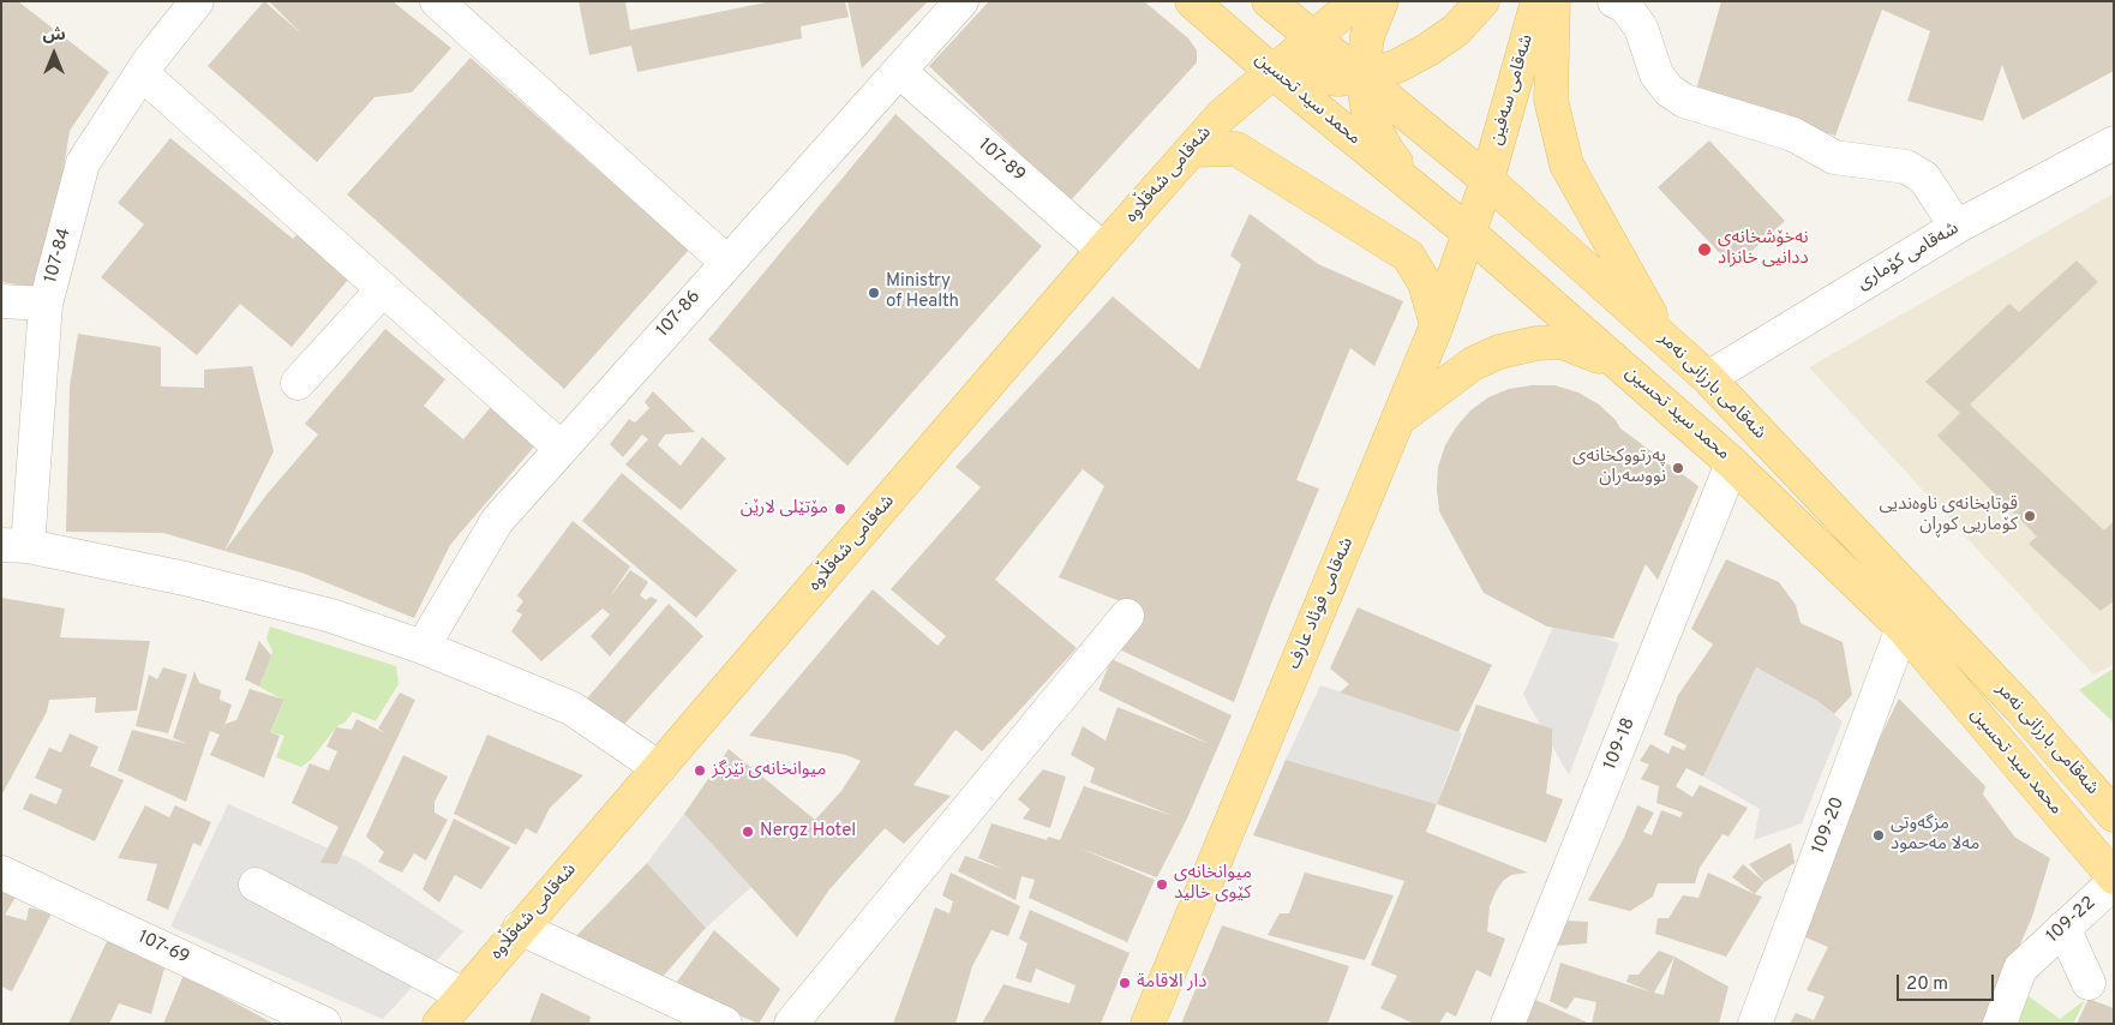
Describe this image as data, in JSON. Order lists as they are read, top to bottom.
{
  "streets": {
    "main road": [
      "شەقامی سەفین",
      "محمد سید تحسین",
      "شەقامی شەقڵاوە",
      "شەقامی بارزانی نەمر",
      "شەقامی فوئاد عارف"
    ],
    "street": [
      "107-89",
      "107-84",
      "شەقامی کۆماری",
      "107-86",
      "109-18",
      "109-20",
      "109-22",
      "107-69"
    ]
  },
  "crossings": [
    ["شەقامی سەفین", "شەقامی بارزانی نەمر"],
    ["شەقامی سەفین", "شەقامی فوئاد عارف"],
    ["محمد سید تحسین", "شەقامی شەقڵاوە"],
    ["محمد سید تحسین", "شەقامی فوئاد عارف"],
    ["محمد سید تحسین", "109-18"],
    ["محمد سید تحسین", "109-20"],
    ["107-89", "شەقامی شەقڵاوە"],
    ["107-89", "107-86"],
    ["شەقامی کۆماری", "شەقامی بارزانی نەمر"],
    ["شەقامی بارزانی نەمر", "شەقامی فوئاد عارف"]
  ],
  "places": [
    "نەخۆشخانەی ددانیی خانزاد",
    "Ministry of Health",
    "پەرتووکخانەی نووسەران",
    "مۆتێلی لارێن",
    "قوتابخانەی ناوەندیی کۆماریی کوڕان",
    "میوانخانەی نێرگز",
    "Nergz Hotel",
    "مزگەوتی مەلا مەحمود",
    "میوانخانەی کێوی خالید",
    "دار الاقامة"
  ],
  "scale_bar": "20 m",
  "north": "top"
}
